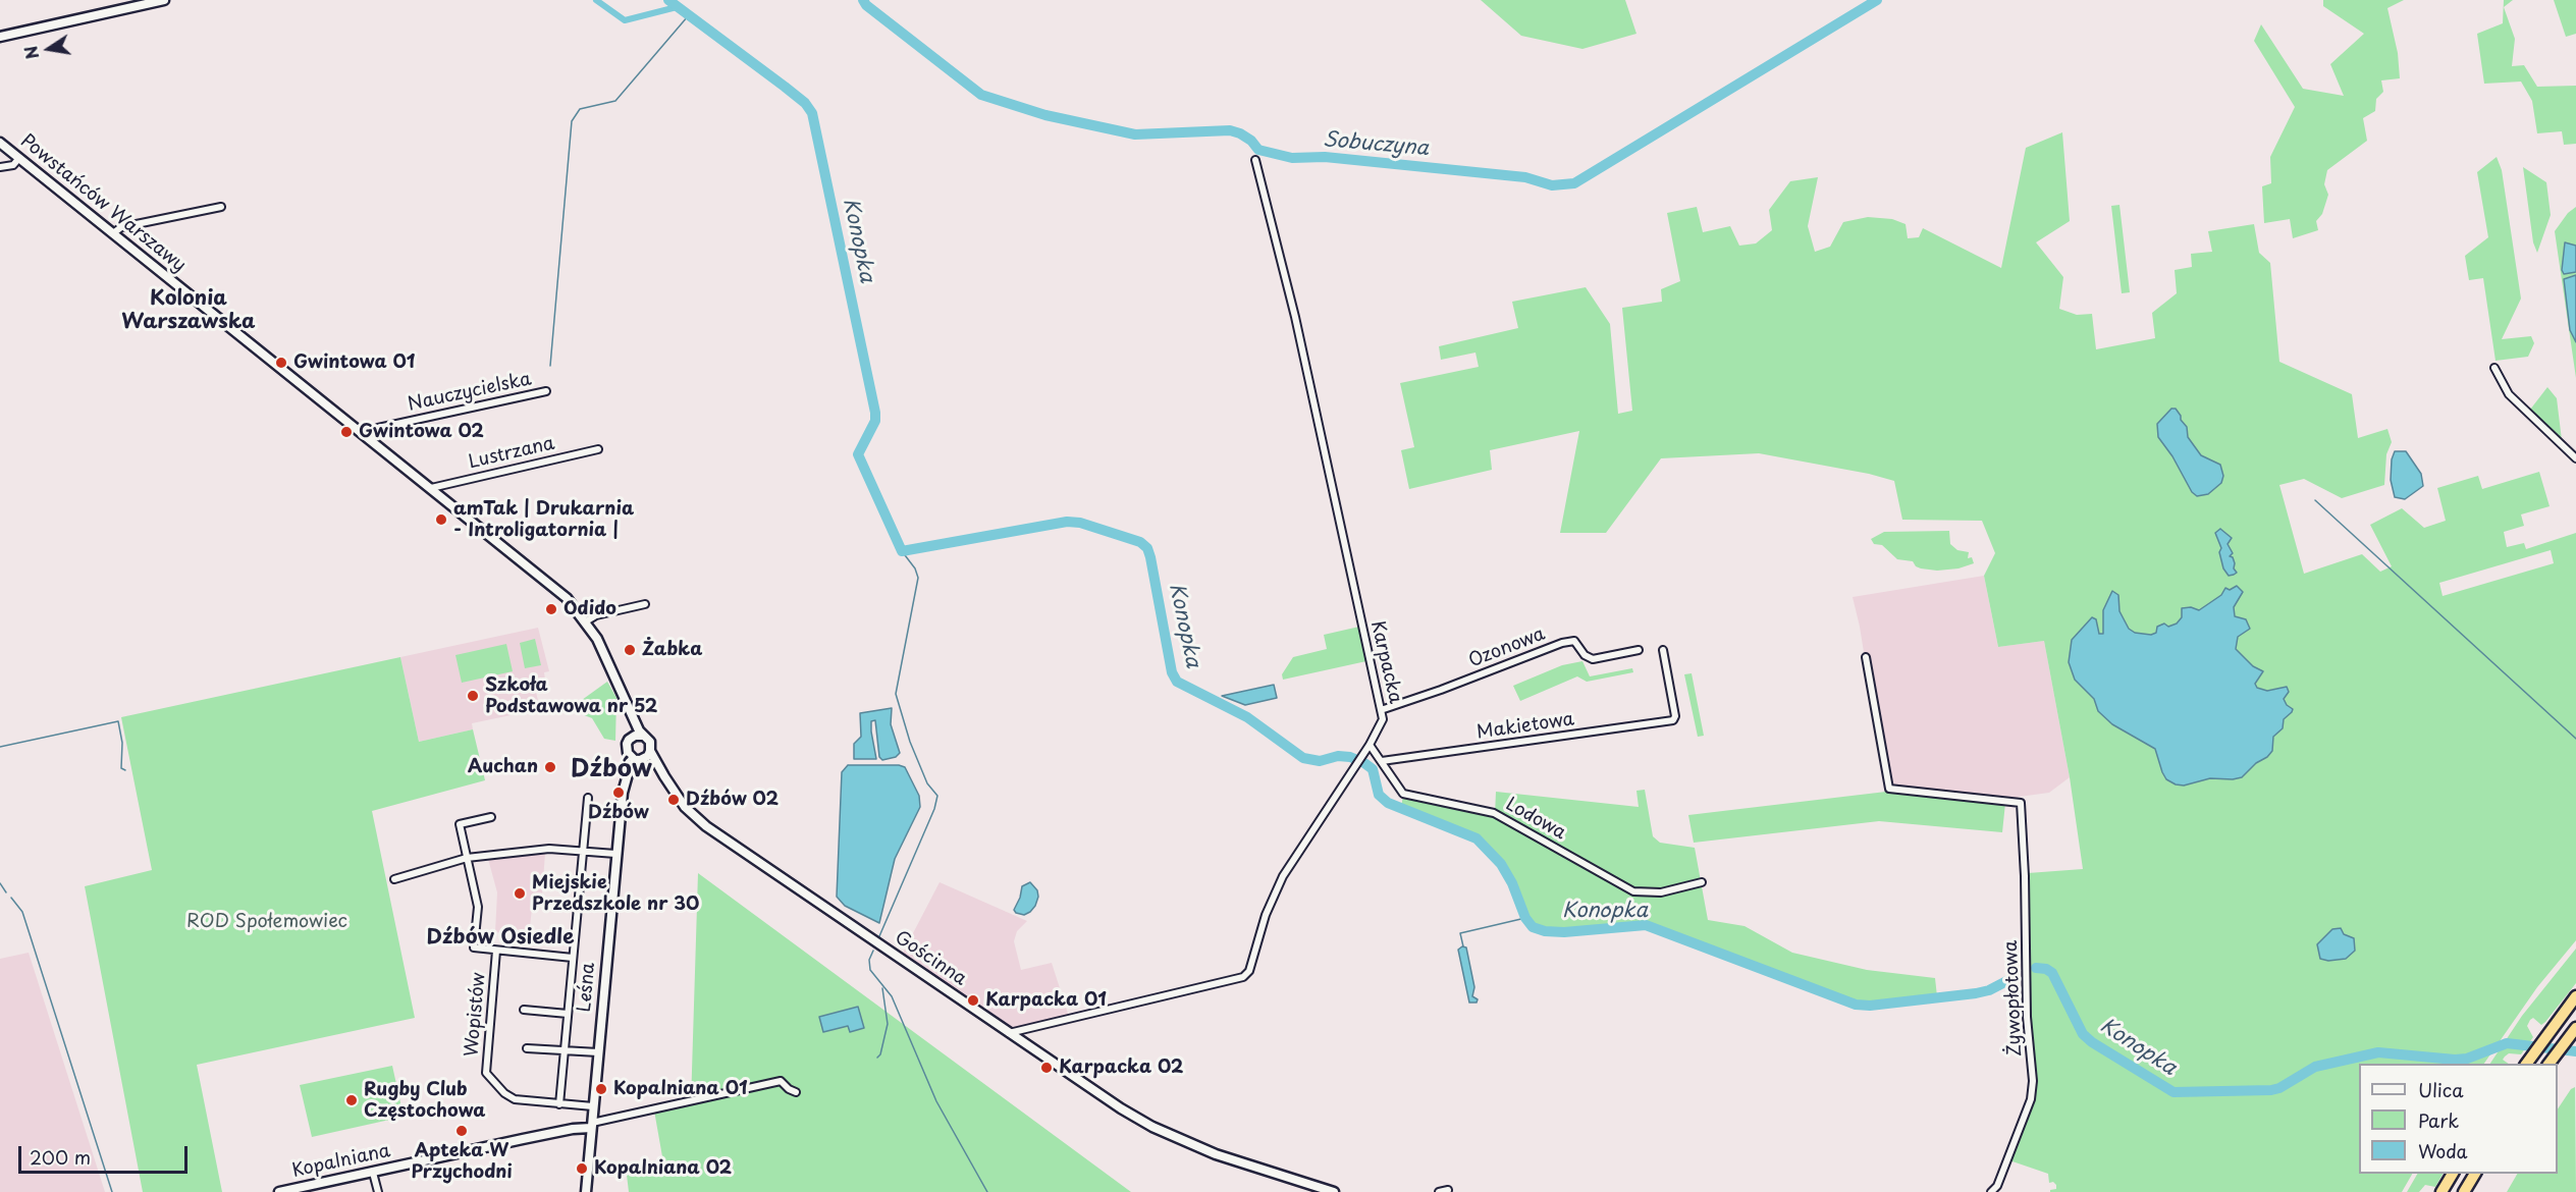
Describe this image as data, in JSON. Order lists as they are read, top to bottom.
{
  "streets": {
    "main road": [
      "Powstańców Warszawy",
      "Gościnna",
      "Leśna",
      "Kopalniana"
    ],
    "street": [
      "Nauczycielska",
      "Lustrzana",
      "Ozonowa",
      "Karpacka",
      "Makietowa",
      "Lodowa",
      "Żywopłotowa",
      "Wopistów"
    ]
  },
  "crossings": [
    ["Powstańców Warszawy", "Nauczycielska"],
    ["Powstańców Warszawy", "Lustrzana"],
    ["Powstańców Warszawy", "Gościnna"],
    ["Powstańców Warszawy", "Leśna"],
    ["Ozonowa", "Karpacka"],
    ["Karpacka", "Lodowa"],
    ["Karpacka", "Gościnna"],
    ["Makietowa", "Lodowa"],
    ["Gościnna", "Leśna"],
    ["Leśna", "Wopistów"],
    ["Leśna", "Kopalniana"]
  ],
  "districts": ["Kolonia Warszawska", "Dźbów", "Dźbów Osiedle"],
  "water": ["Sobuczyna", "Konopka"],
  "parks": ["ROD Społemowiec"],
  "places": [
    "Gwintowa 01",
    "Gwintowa 02",
    "amTak | Drukarnia - Introligatornia |",
    "Odido",
    "Żabka",
    "Szkoła Podstawowa nr 52",
    "Auchan",
    "Dźbów",
    "Dźbów 02",
    "Miejskie Przedszkole nr 30",
    "Karpacka 01",
    "Karpacka 02",
    "Kopalniana 01",
    "Rugby Club Częstochowa",
    "Apteka W Przychodni",
    "Kopalniana 02"
  ],
  "legend": ["Ulica", "Park", "Woda"],
  "scale_bar": "200 m",
  "north": "left"
}
